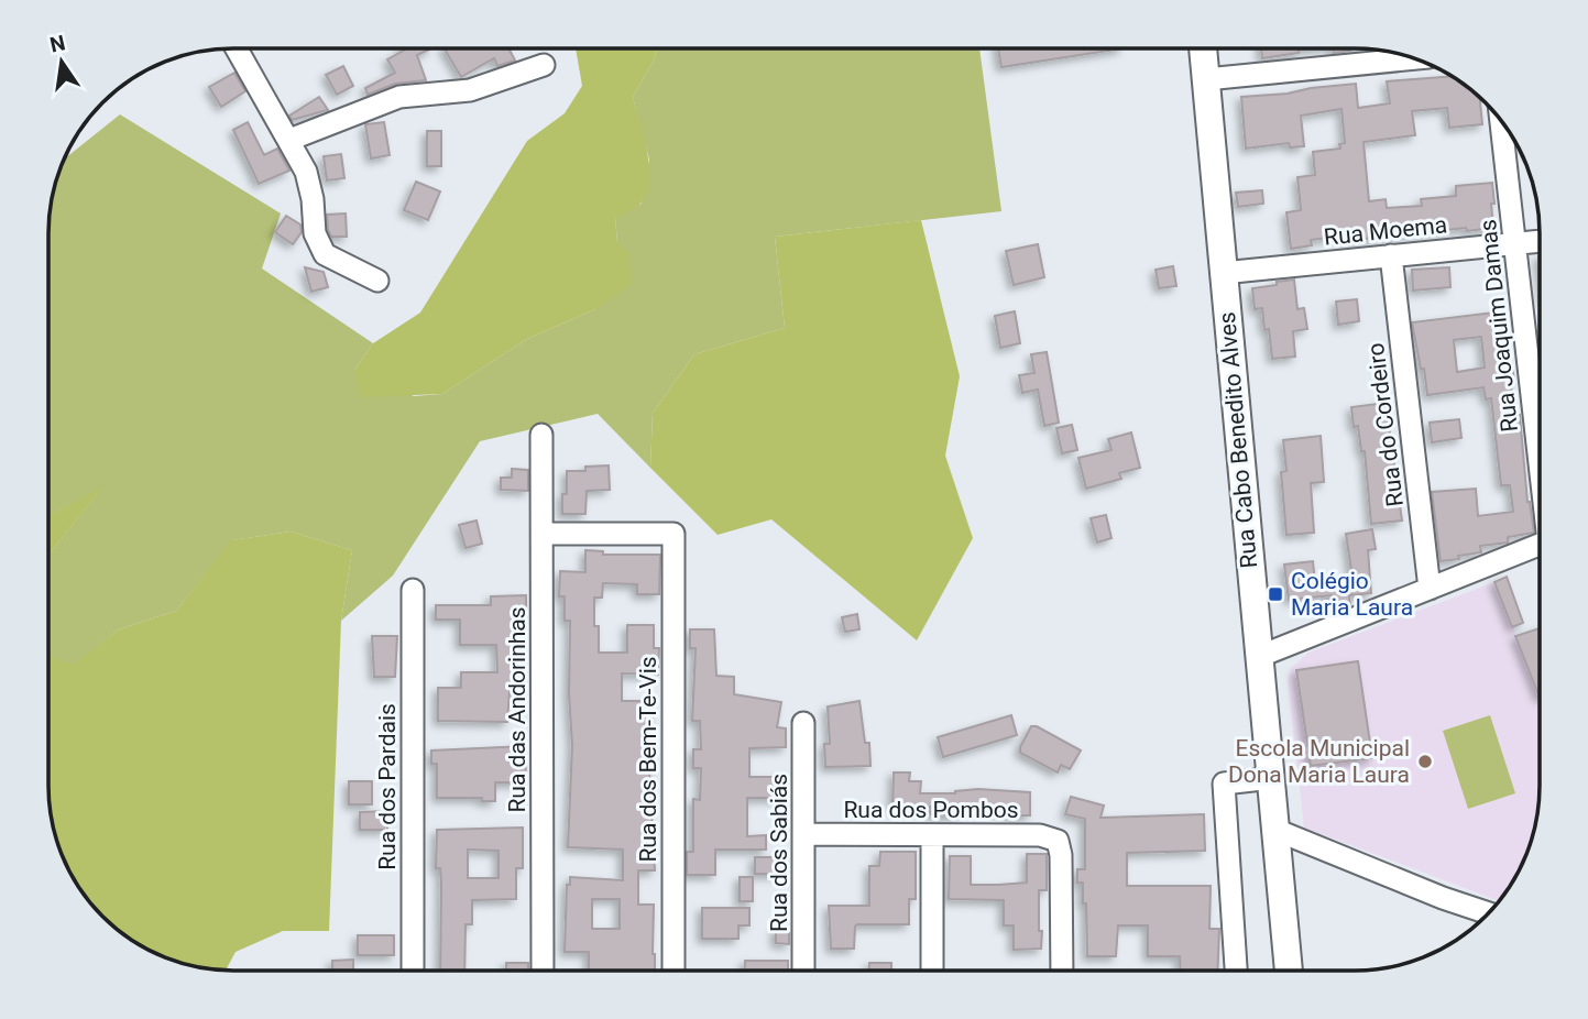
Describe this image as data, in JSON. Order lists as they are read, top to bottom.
{
  "streets": {
    "main road": ["Rua Cabo Benedito Alves"],
    "street": [
      "Rua Moema",
      "Rua Joaquim Damas",
      "Rua do Cordeiro",
      "Rua das Andorinhas",
      "Rua dos Bem-Te-Vis",
      "Rua dos Pardais",
      "Rua dos Pombos",
      "Rua dos Sabiás"
    ]
  },
  "crossings": [
    ["Rua Moema", "Rua Joaquim Damas"],
    ["Rua Moema", "Rua do Cordeiro"],
    ["Rua Moema", "Rua Cabo Benedito Alves"],
    ["Rua das Andorinhas", "Rua dos Bem-Te-Vis"],
    ["Rua dos Pombos", "Rua dos Sabiás"]
  ],
  "places": {
    "transit": ["Colégio Maria Laura"],
    "other": ["Escola Municipal Dona Maria Laura"]
  },
  "north": "top"
}
